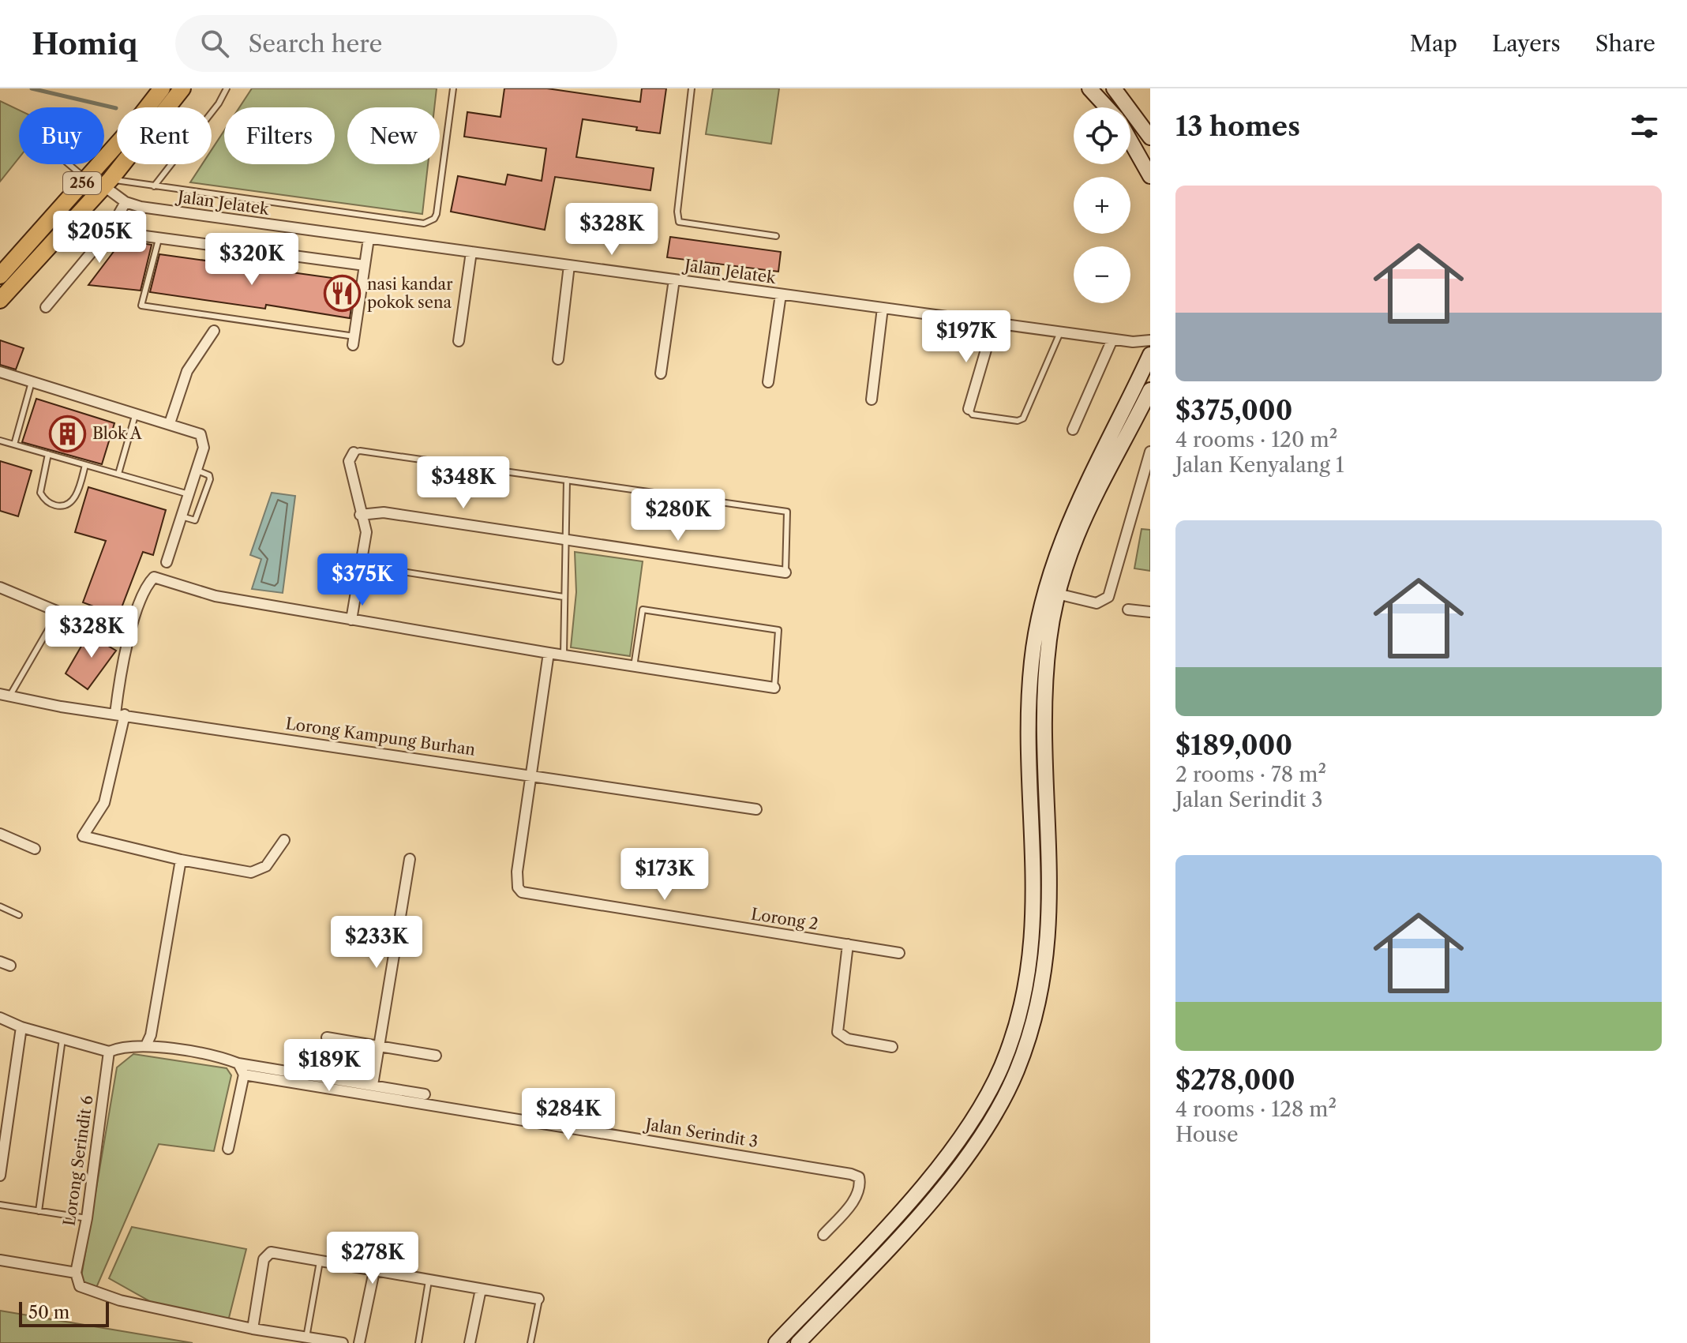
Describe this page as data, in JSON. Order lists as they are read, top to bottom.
{
  "streets": {
    "main road": ["256"],
    "street": [
      "Jalan Jelatek",
      "Lorong Kampung Burhan",
      "Lorong 2",
      "Jalan Serindit 3",
      "Lorong Serindit 6"
    ]
  },
  "crossings": [
    ["256", "Jalan Jelatek"],
    ["Lorong Kampung Burhan", "Lorong 2"]
  ],
  "places": {
    "restaurant": ["nasi kandar pokok sena"],
    "building": ["Blok A"]
  },
  "scale_bar": "50 m",
  "page": {
    "header": "Homiq",
    "search": "Search here",
    "nav": ["Map", "Layers", "Share"],
    "heading": "13 homes",
    "map_buttons": ["+", "−"],
    "chip": [
      "Buy",
      "Rent",
      "Filters",
      "New"
    ],
    "list": [
      {
        "name": "$375,000",
        "note": "4 rooms · 120 m² · Jalan Kenyalang 1"
      },
      {
        "name": "$189,000",
        "note": "2 rooms · 78 m² · Jalan Serindit 3"
      },
      {
        "name": "$278,000",
        "note": "4 rooms · 128 m² · House"
      }
    ],
    "price": [
      "$328K",
      "$205K",
      "$320K",
      "$197K",
      "$348K",
      "$280K",
      "$375K",
      "$328K",
      "$173K",
      "$233K",
      "$189K",
      "$284K",
      "$278K"
    ],
    "scale": "50 m"
  }
}
